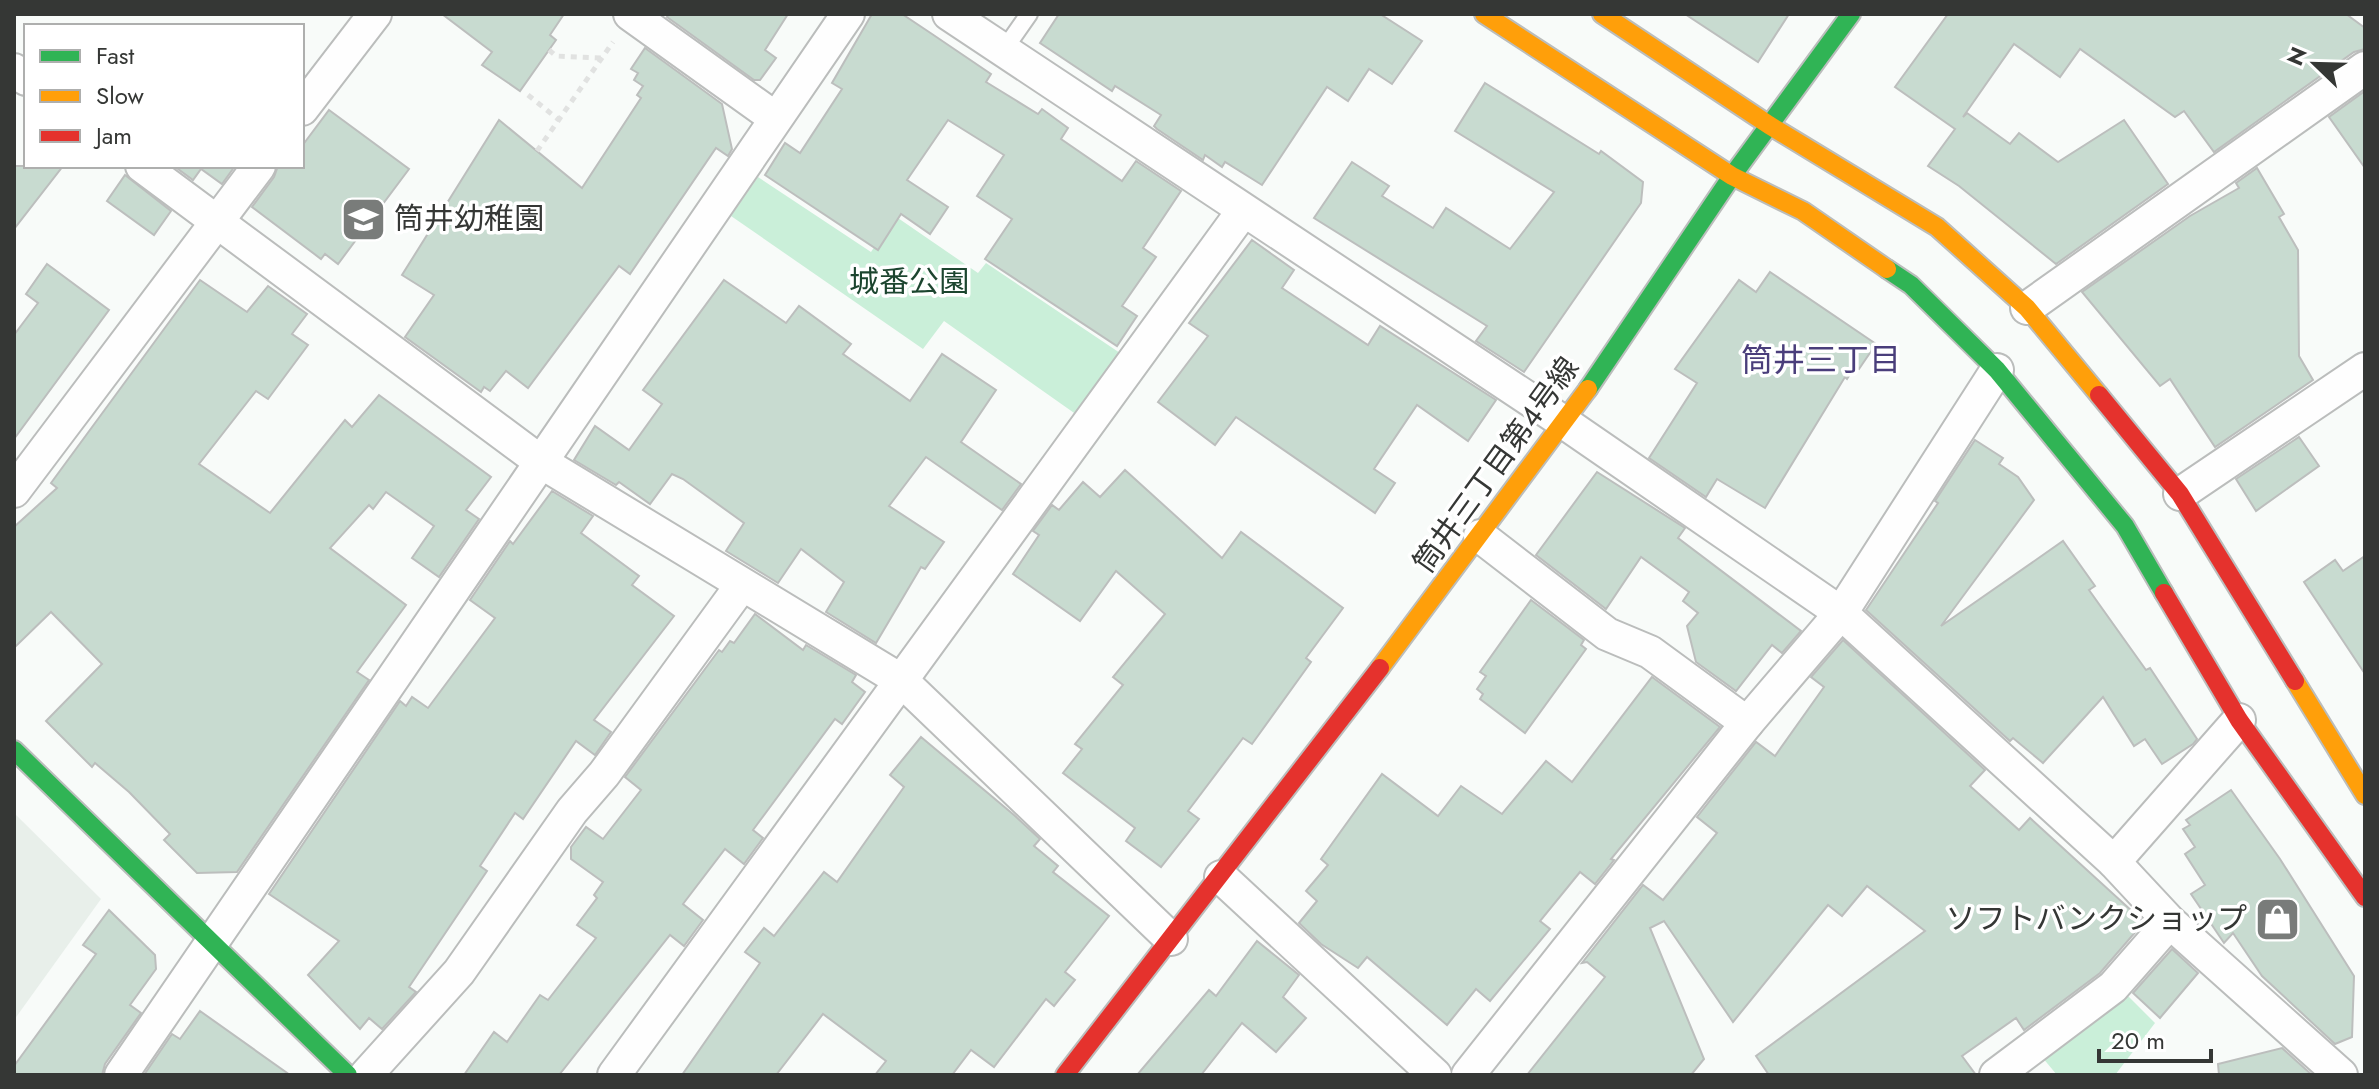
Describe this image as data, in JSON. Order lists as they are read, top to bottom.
{
  "streets": {
    "street": ["筒井三丁目第4号線"]
  },
  "districts": ["筒井三丁目"],
  "parks": ["城番公園"],
  "places": {
    "school or university": ["筒井幼稚園"],
    "shop": ["ソフトバンクショップ"]
  },
  "legend": ["Fast", "Slow", "Jam"],
  "scale_bar": "20 m",
  "north": "top left"
}
